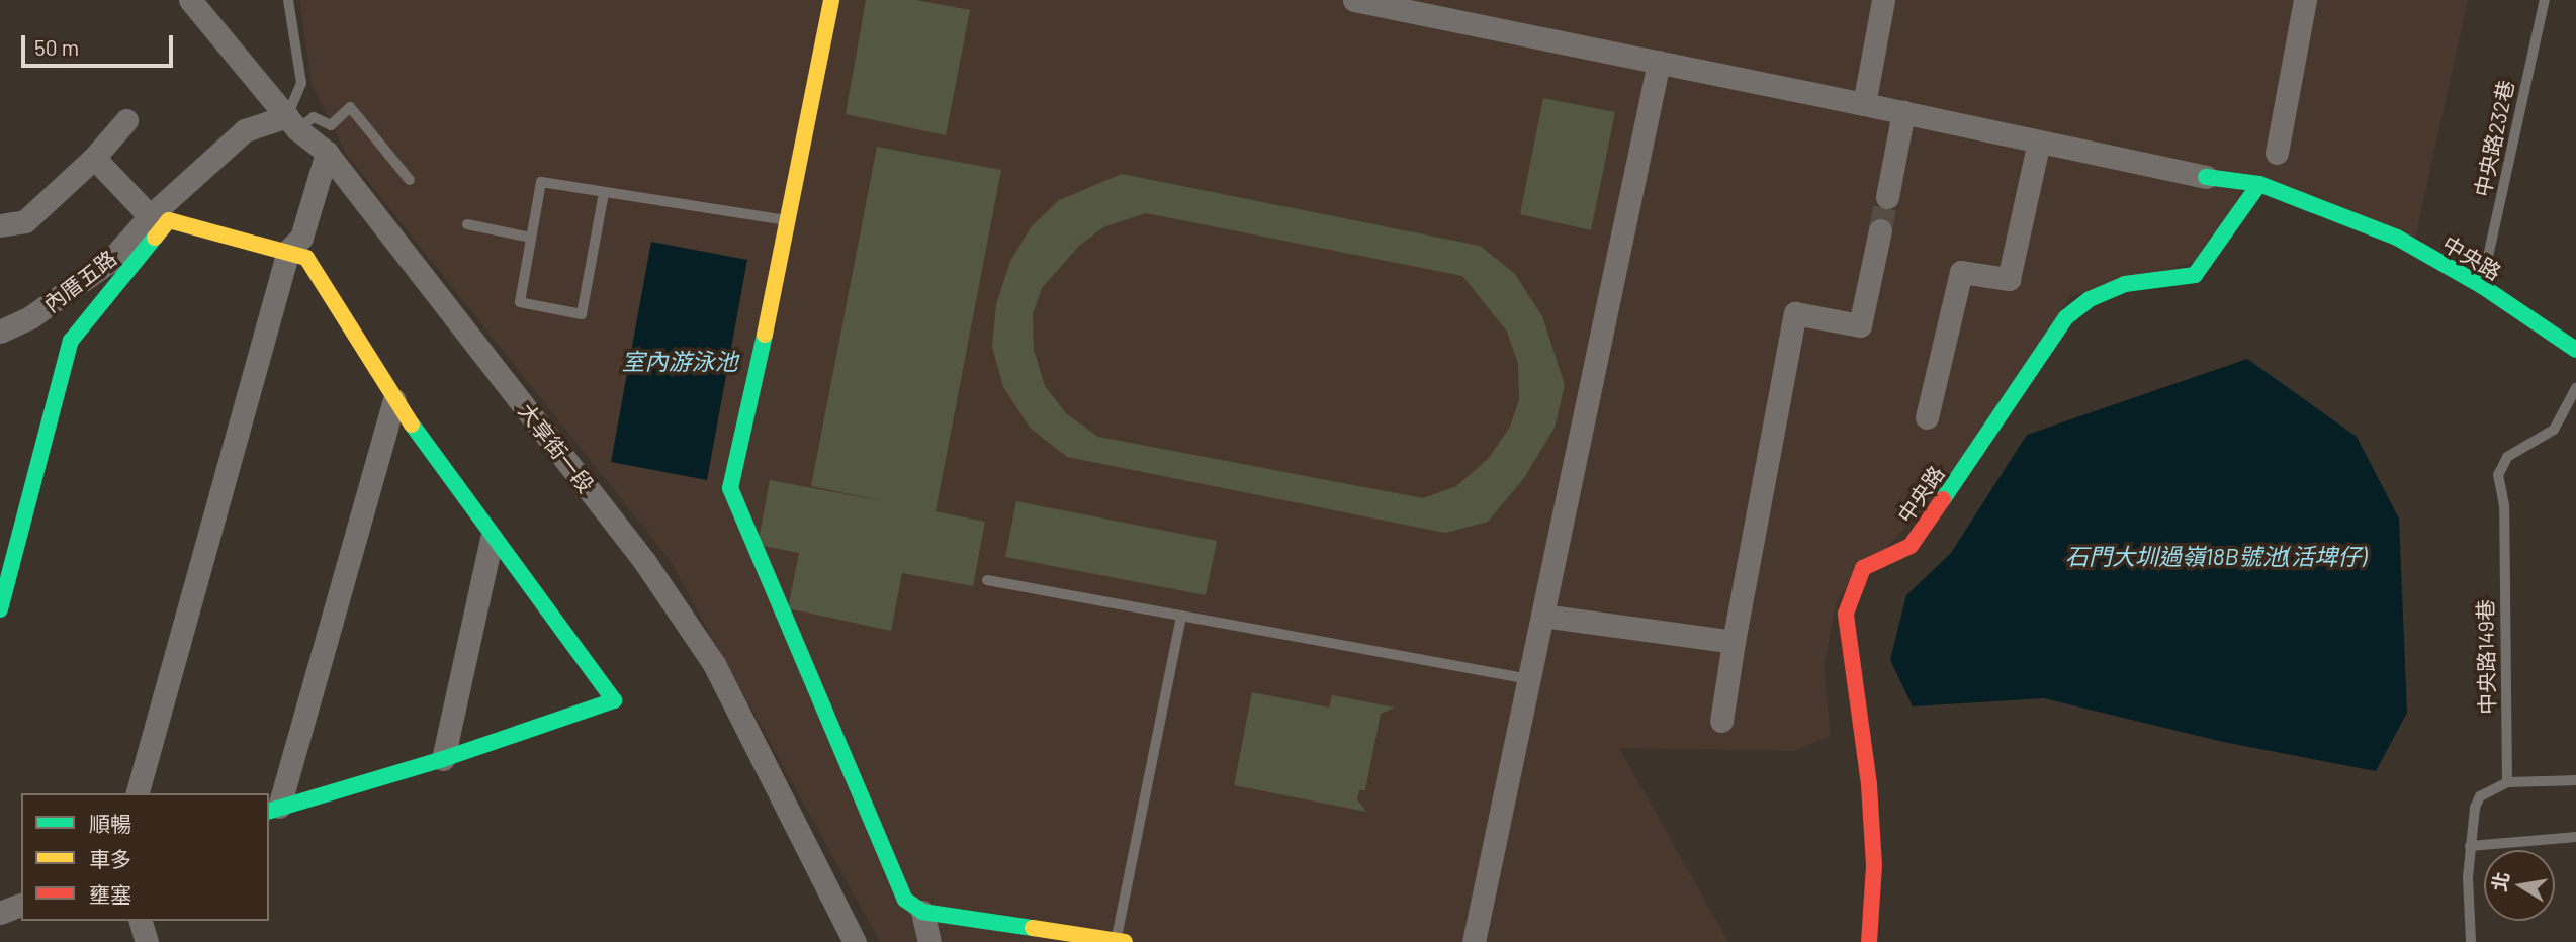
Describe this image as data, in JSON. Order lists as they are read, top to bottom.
{
  "streets": {
    "street": ["中央路", "內厝五路", "大享街一段"],
    "lane": ["中央路232巷", "中央路149巷"]
  },
  "crossings": [
    ["中央路232巷", "中央路"],
    ["內厝五路", "大享街一段"]
  ],
  "water": ["室內游泳池", "石門大圳過嶺18B號池(活埤仔)"],
  "legend": ["順暢", "車多", "壅塞"],
  "scale_bar": "50 m",
  "north": "left"
}
